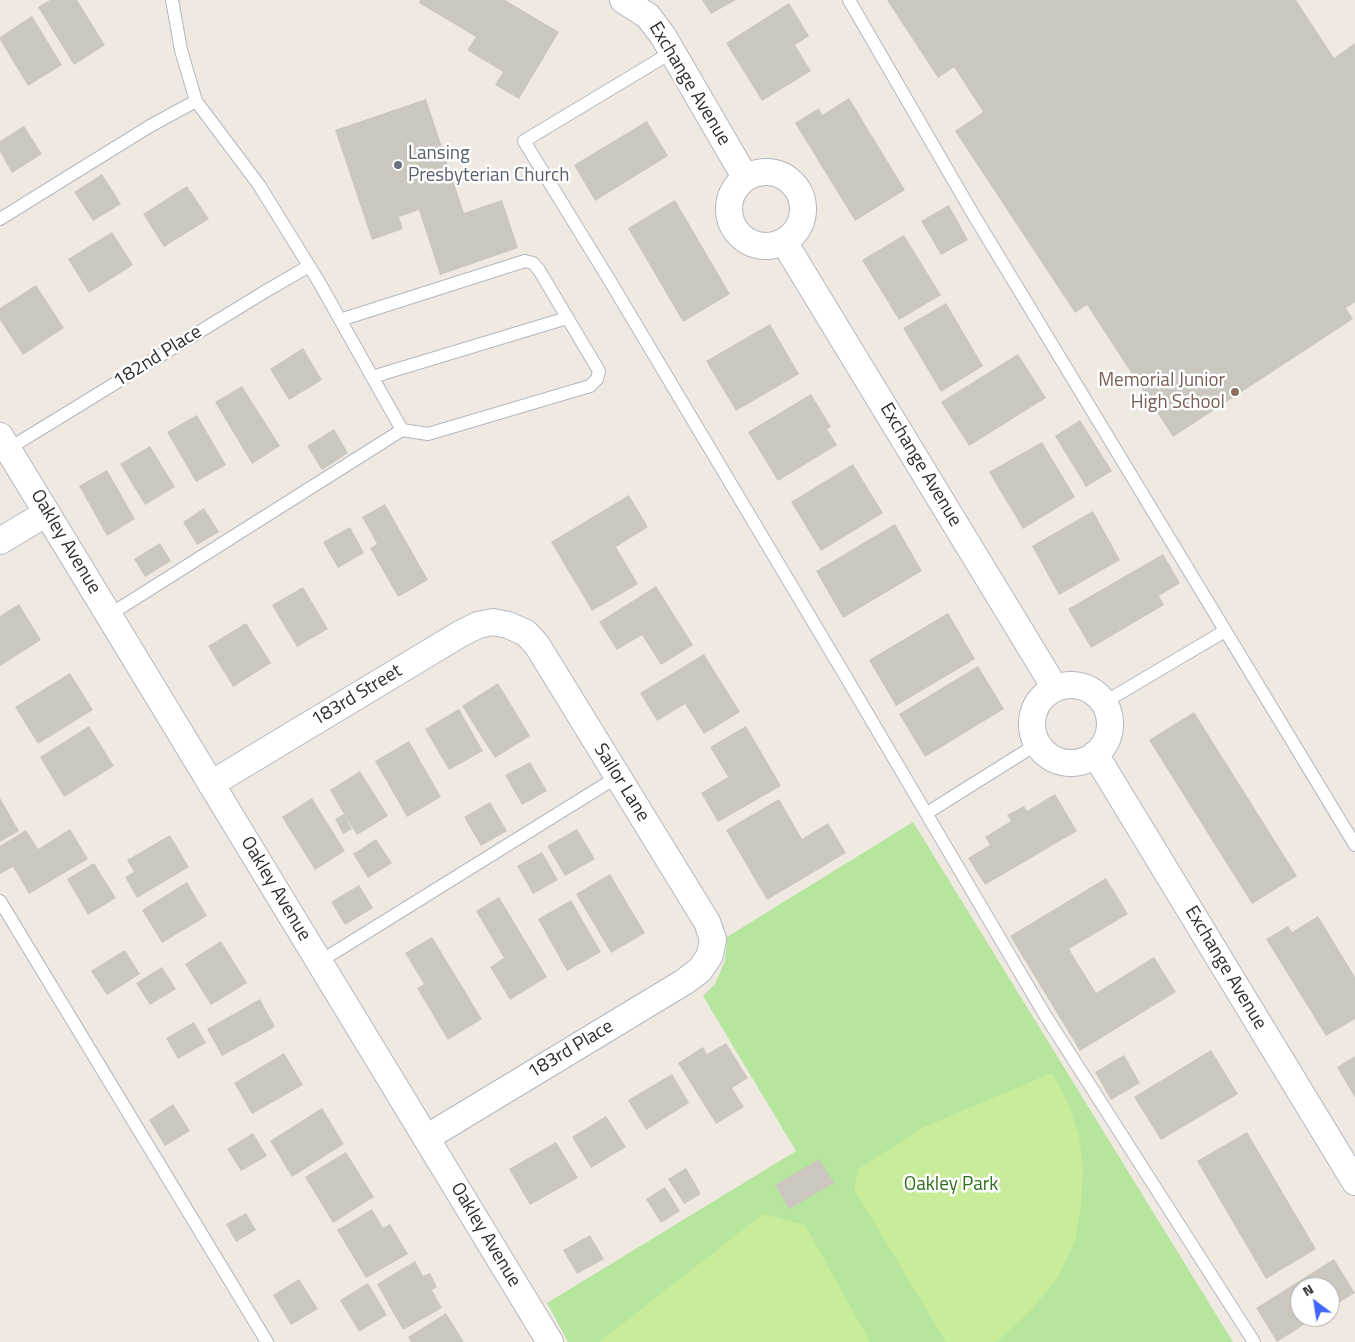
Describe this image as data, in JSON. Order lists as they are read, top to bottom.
{
  "streets": {
    "street": [
      "Exchange Avenue",
      "Oakley Avenue",
      "183rd Street",
      "Sailor Lane",
      "183rd Place"
    ],
    "lane": ["182nd Place"]
  },
  "crossings": [
    ["182nd Place", "Oakley Avenue"],
    ["Oakley Avenue", "183rd Street"],
    ["Oakley Avenue", "183rd Place"],
    ["183rd Street", "Sailor Lane"],
    ["Sailor Lane", "183rd Place"]
  ],
  "parks": ["Oakley Park"],
  "places": ["Lansing Presbyterian Church", "Memorial Junior High School"],
  "north": "top left"
}
